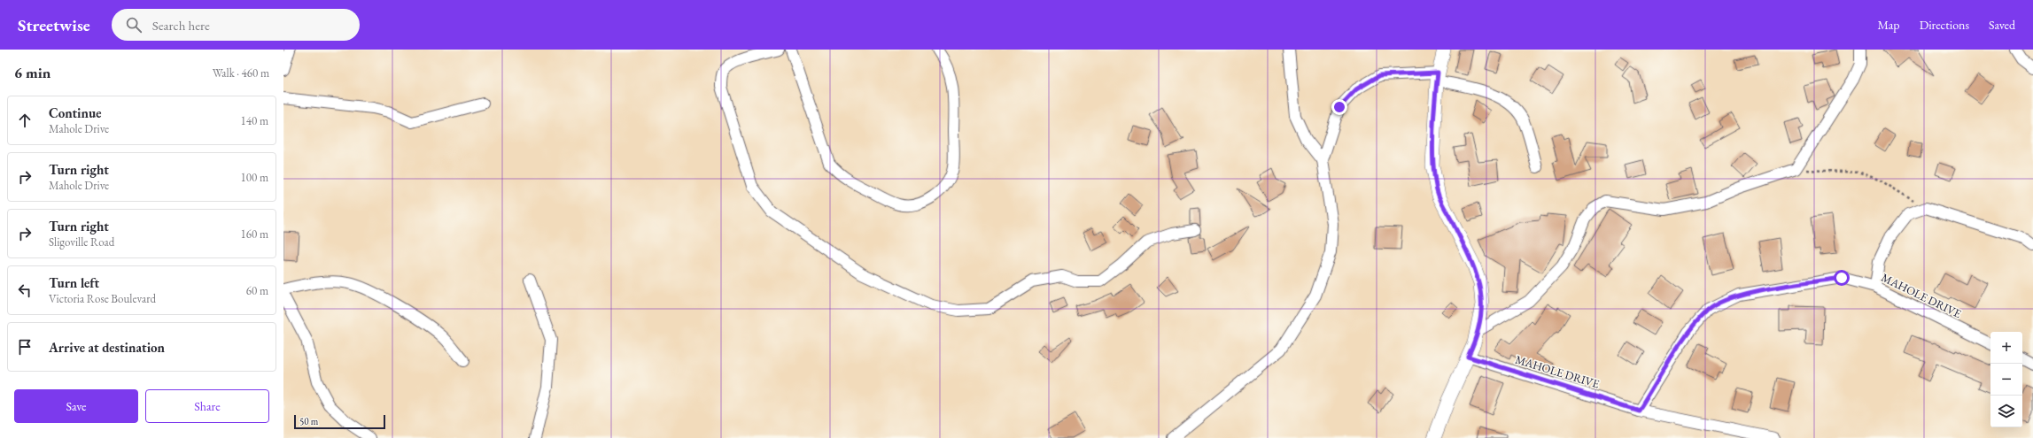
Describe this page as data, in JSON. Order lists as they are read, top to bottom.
{
  "streets": {
    "street": ["MAHOLE DRIVE"]
  },
  "scale_bar": "50 m",
  "page": {
    "header": "Streetwise",
    "search": "Search here",
    "nav": ["Map", "Directions", "Saved"],
    "heading": ["6 min", "Walk · 460 m"],
    "list": [
      ["Continue", "Mahole Drive", "140 m"],
      ["Turn right", "Mahole Drive", "100 m"],
      ["Turn right", "Sligoville Road", "160 m"],
      ["Turn left", "Victoria Rose Boulevard", "60 m"],
      "Arrive at destination"
    ],
    "map_buttons": ["+", "−"],
    "buttons": ["Save", "Share"],
    "scale": "50 m"
  }
}
